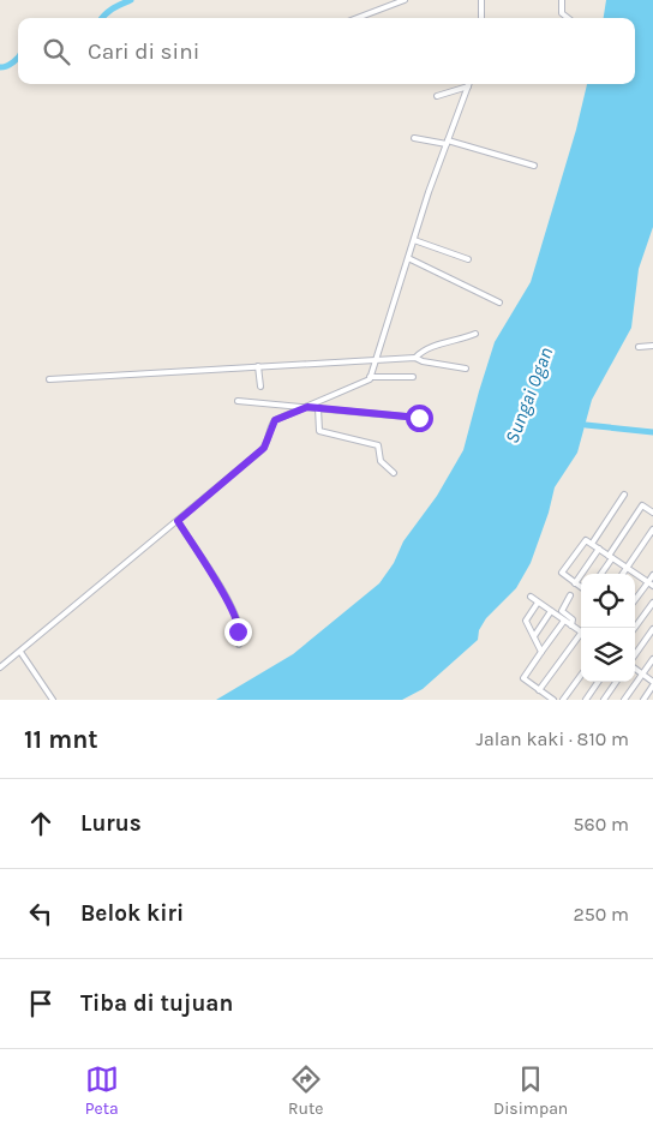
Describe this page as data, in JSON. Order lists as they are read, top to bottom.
{
  "water": ["Sungai Ogan"],
  "page": {
    "search": "Cari di sini",
    "heading": ["11 mnt", "Jalan kaki · 810 m"],
    "list": [
      ["Lurus", "560 m"],
      ["Belok kiri", "250 m"],
      "Tiba di tujuan"
    ],
    "nav": ["Peta", "Rute", "Disimpan"]
  }
}
